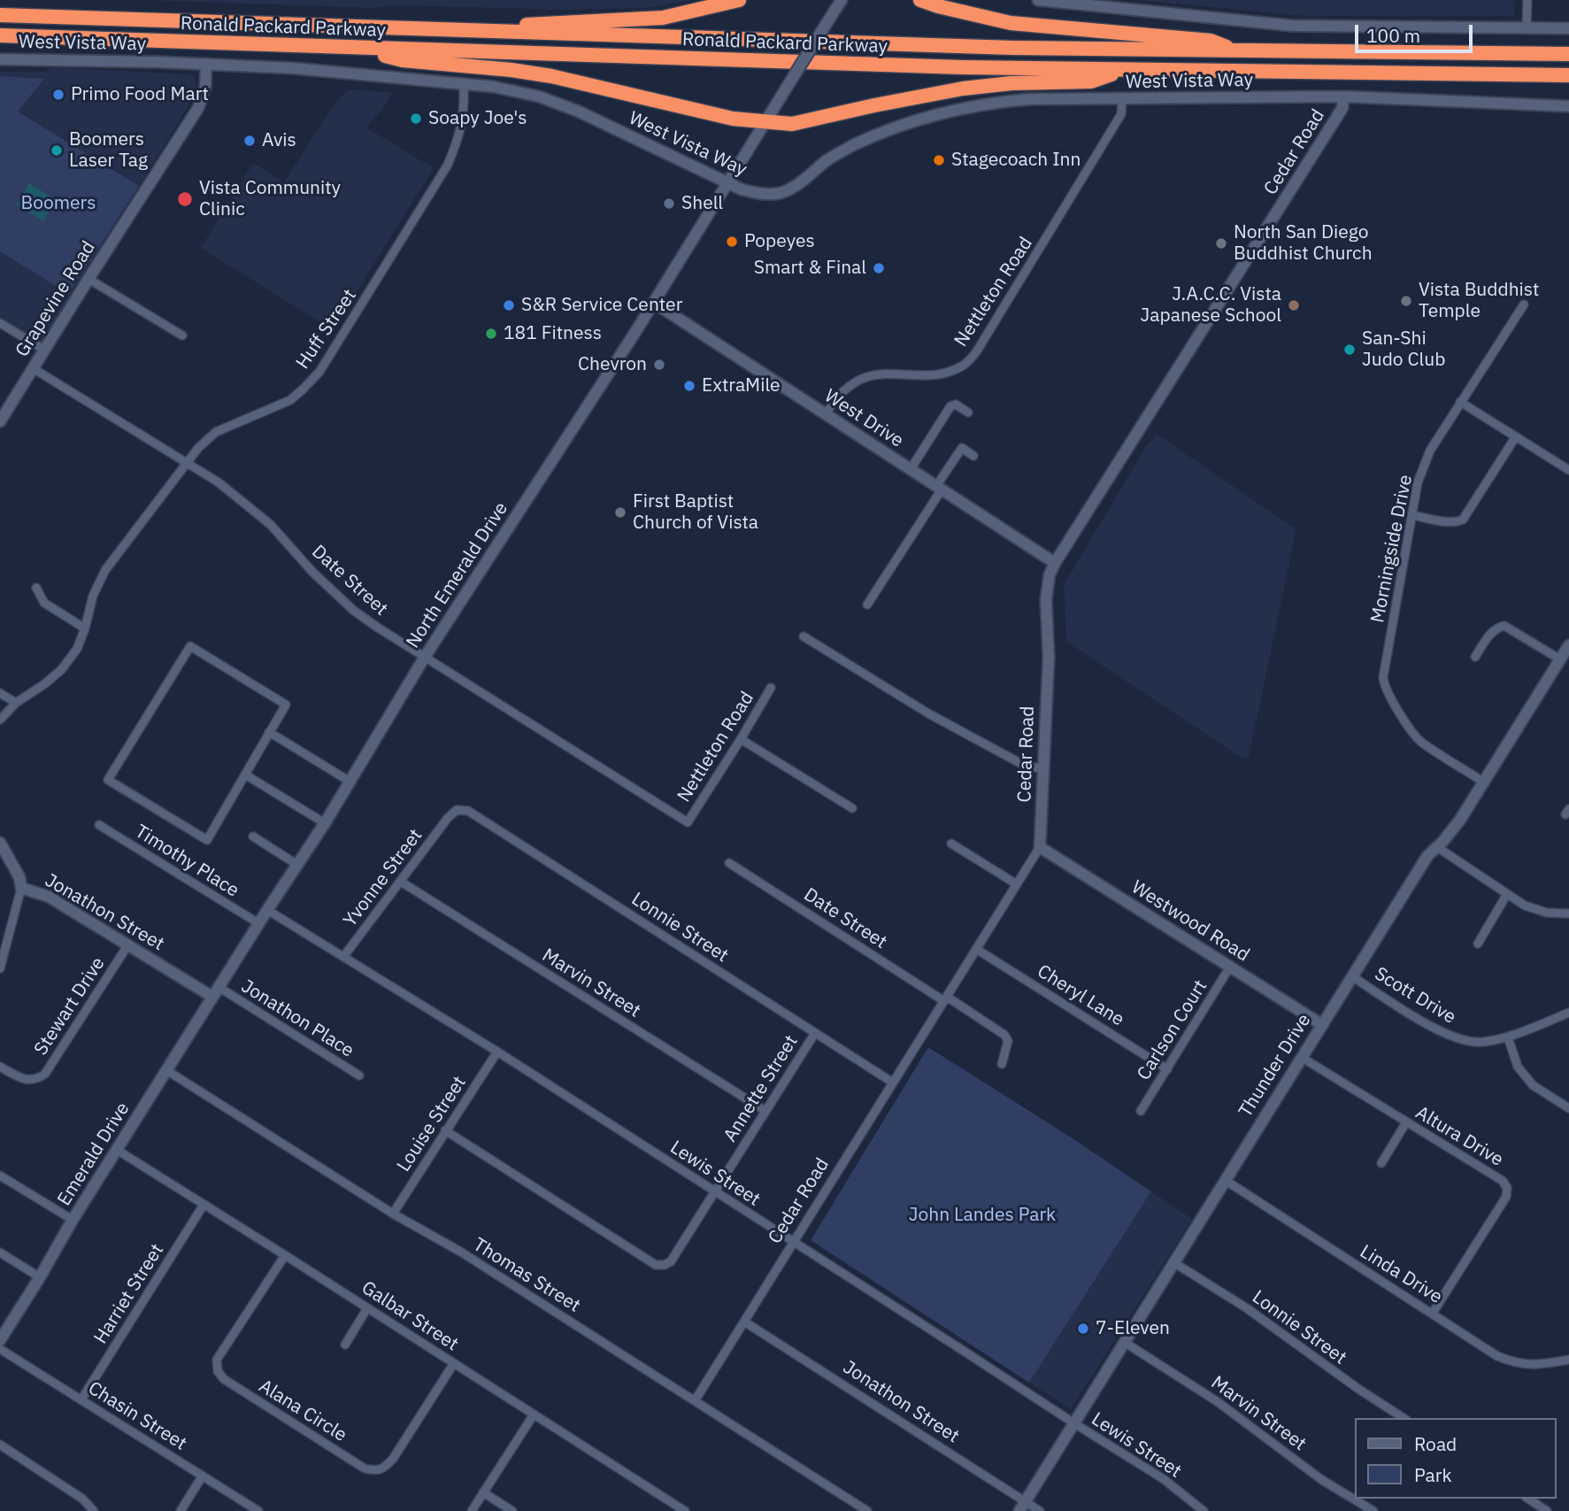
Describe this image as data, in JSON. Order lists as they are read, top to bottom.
{
  "streets": {
    "highway": ["Ronald Packard Parkway"],
    "main road": [
      "West Vista Way",
      "Cedar Road",
      "Grapevine Road",
      "West Drive",
      "North Emerald Drive",
      "Jonathon Street",
      "Westwood Road",
      "Thunder Drive",
      "Emerald Drive"
    ],
    "street": [
      "Nettleton Road",
      "Huff Street",
      "Morningside Drive",
      "Date Street",
      "Timothy Place",
      "Yvonne Street",
      "Lonnie Street",
      "Marvin Street",
      "Cheryl Lane",
      "Scott Drive",
      "Stewart Drive",
      "Jonathon Place",
      "Carlson Court",
      "Annette Street",
      "Louise Street",
      "Altura Drive",
      "Lewis Street",
      "Linda Drive",
      "Thomas Street",
      "Harriet Street",
      "Galbar Street",
      "Alana Circle",
      "Chasin Street"
    ]
  },
  "crossings": [
    ["West Vista Way", "Cedar Road"],
    ["West Vista Way", "Nettleton Road"],
    ["West Vista Way", "Grapevine Road"],
    ["West Vista Way", "Huff Street"],
    ["West Vista Way", "North Emerald Drive"],
    ["Cedar Road", "West Drive"],
    ["Cedar Road", "Date Street"],
    ["Cedar Road", "Jonathon Street"],
    ["Cedar Road", "Westwood Road"],
    ["Cedar Road", "Lonnie Street"],
    ["Cedar Road", "Cheryl Lane"],
    ["Cedar Road", "Lewis Street"],
    ["Cedar Road", "Thomas Street"],
    ["Nettleton Road", "West Drive"],
    ["Nettleton Road", "Date Street"],
    ["Grapevine Road", "Date Street"],
    ["Huff Street", "Date Street"],
    ["West Drive", "North Emerald Drive"],
    ["Morningside Drive", "Thunder Drive"],
    ["North Emerald Drive", "Date Street"],
    ["North Emerald Drive", "Timothy Place"],
    ["North Emerald Drive", "Jonathon Street"],
    ["North Emerald Drive", "Jonathon Place"],
    ["North Emerald Drive", "Emerald Drive"],
    ["North Emerald Drive", "Lewis Street"],
    ["Yvonne Street", "Lonnie Street"],
    ["Yvonne Street", "Marvin Street"],
    ["Yvonne Street", "Lewis Street"],
    ["Jonathon Street", "Stewart Drive"],
    ["Jonathon Street", "Jonathon Place"],
    ["Jonathon Street", "Thunder Drive"],
    ["Jonathon Street", "Emerald Drive"],
    ["Westwood Road", "Carlson Court"],
    ["Westwood Road", "Thunder Drive"],
    ["Lonnie Street", "Thunder Drive"],
    ["Lonnie Street", "Annette Street"],
    ["Marvin Street", "Thunder Drive"],
    ["Marvin Street", "Annette Street"],
    ["Cheryl Lane", "Carlson Court"],
    ["Scott Drive", "Thunder Drive"],
    ["Jonathon Place", "Emerald Drive"],
    ["Thunder Drive", "Altura Drive"],
    ["Thunder Drive", "Lewis Street"],
    ["Thunder Drive", "Linda Drive"],
    ["Annette Street", "Louise Street"],
    ["Annette Street", "Lewis Street"],
    ["Louise Street", "Lewis Street"],
    ["Louise Street", "Thomas Street"],
    ["Altura Drive", "Linda Drive"],
    ["Emerald Drive", "Thomas Street"],
    ["Emerald Drive", "Galbar Street"],
    ["Harriet Street", "Galbar Street"],
    ["Harriet Street", "Chasin Street"],
    ["Galbar Street", "Alana Circle"]
  ],
  "parks": ["Boomers", "John Landes Park"],
  "places": [
    "Primo Food Mart",
    "Soapy Joe's",
    "Avis",
    "Boomers Laser Tag",
    "Stagecoach Inn",
    "Vista Community Clinic",
    "Shell",
    "Popeyes",
    "North San Diego Buddhist Church",
    "Smart & Final",
    "Vista Buddhist Temple",
    "S&R Service Center",
    "J.A.C.C. Vista Japanese School",
    "181 Fitness",
    "San-Shi Judo Club",
    "Chevron",
    "ExtraMile",
    "First Baptist Church of Vista",
    "7-Eleven"
  ],
  "legend": ["Road", "Park"],
  "scale_bar": "100 m"
}
